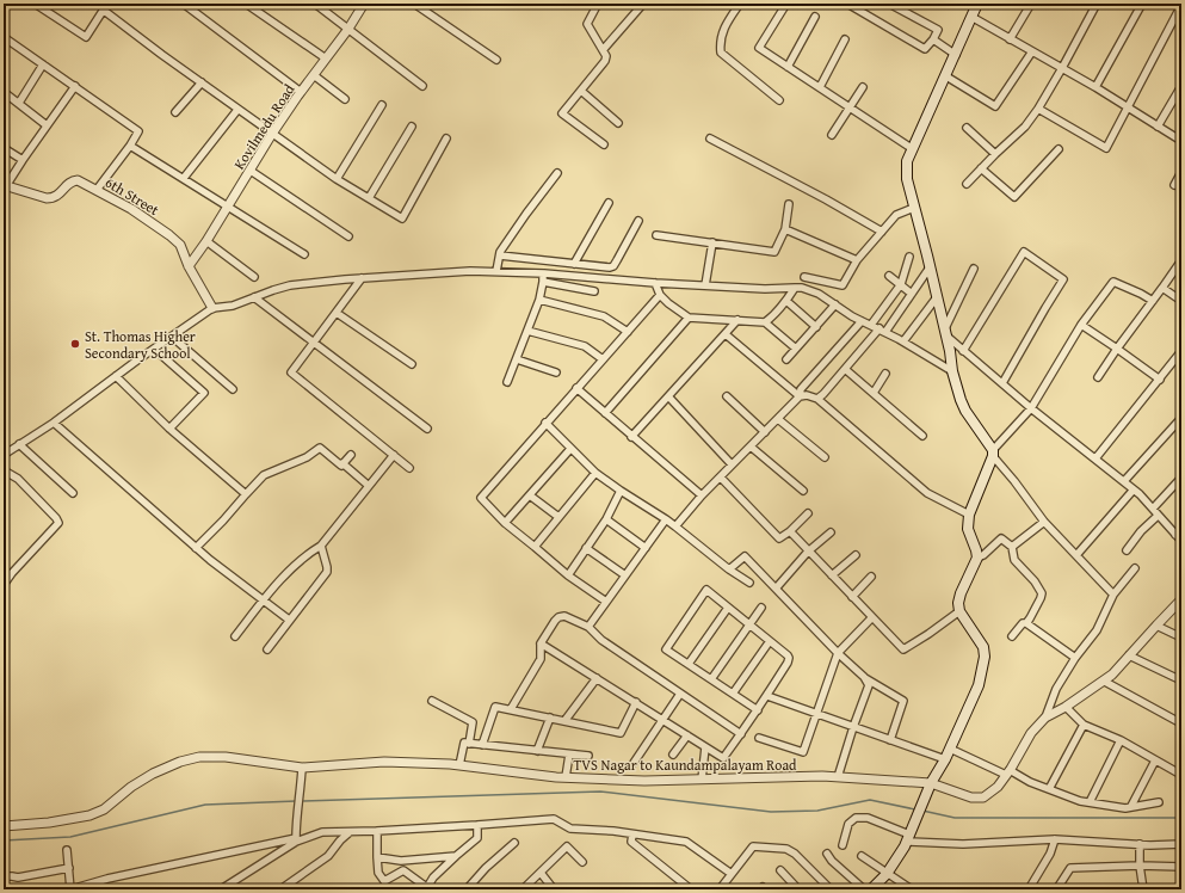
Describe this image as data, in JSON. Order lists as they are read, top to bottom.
{
  "streets": {
    "street": ["Kovilmedu Road", "6th Street", "TVS Nagar to Kaundampalayam Road"]
  },
  "crossings": [
    ["Kovilmedu Road", "6th Street"]
  ],
  "places": ["St. Thomas Higher Secondary School"]
}
